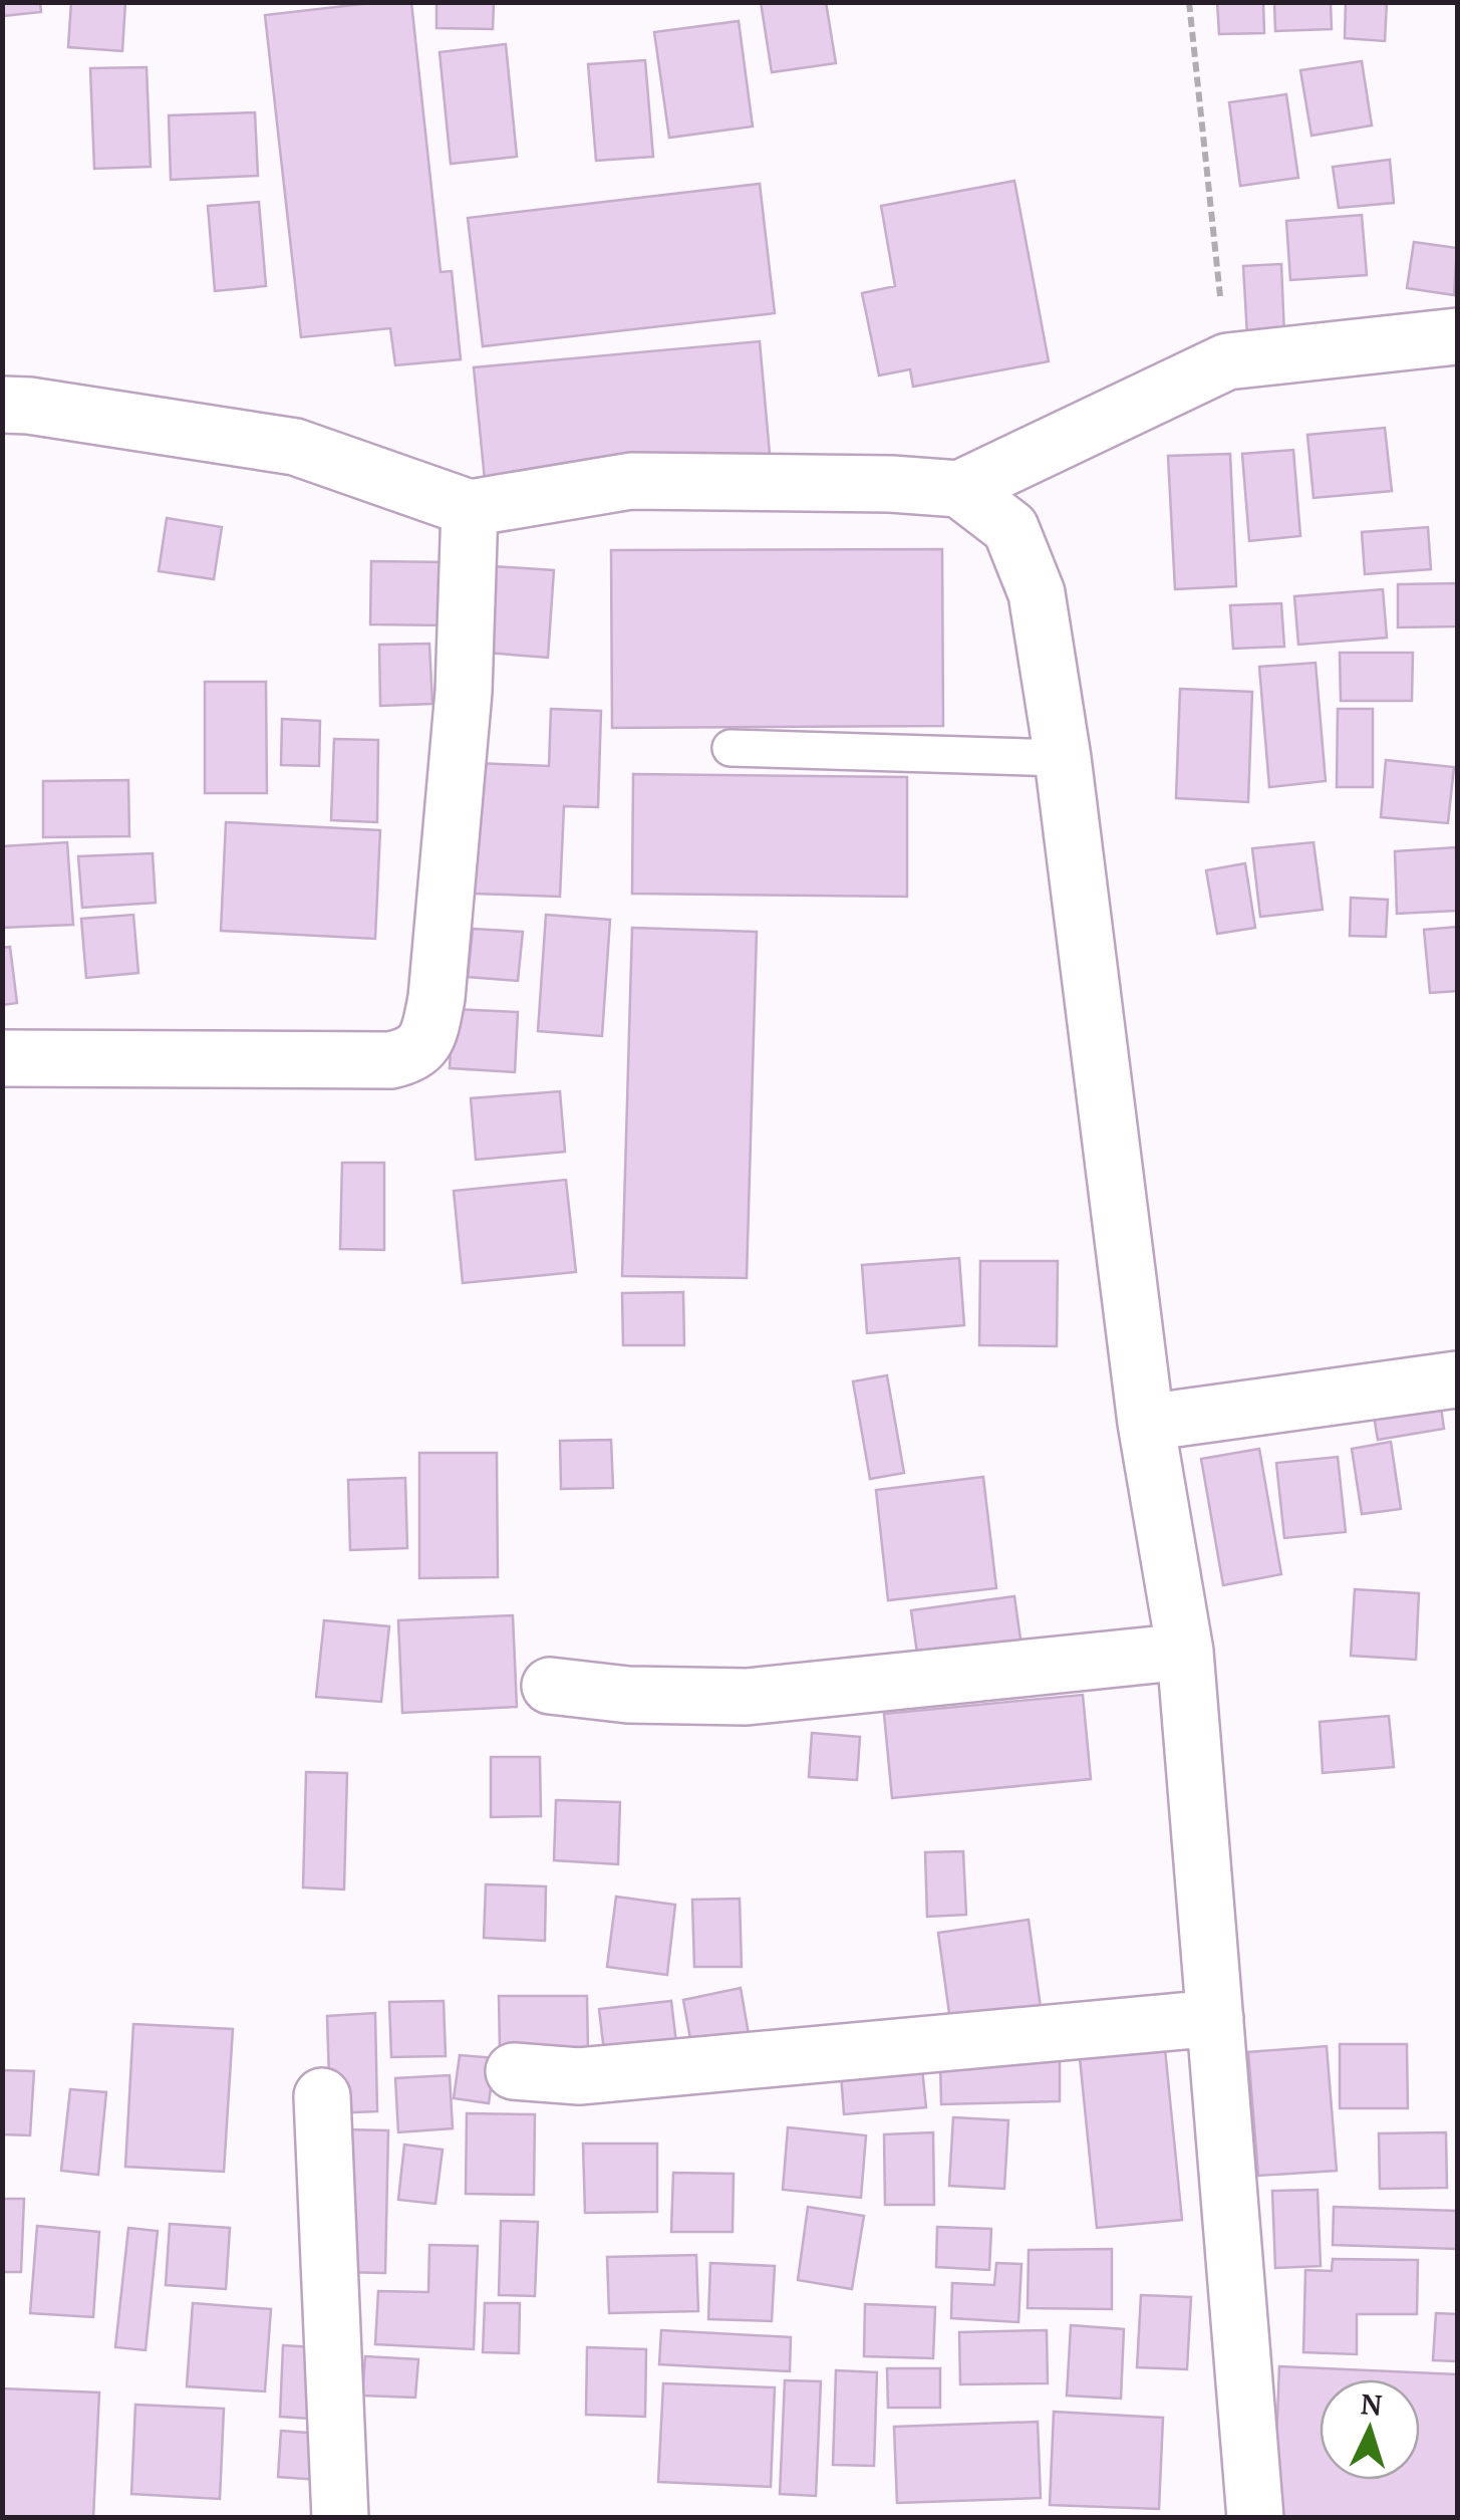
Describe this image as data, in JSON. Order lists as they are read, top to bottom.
{
  "north": "top"
}
